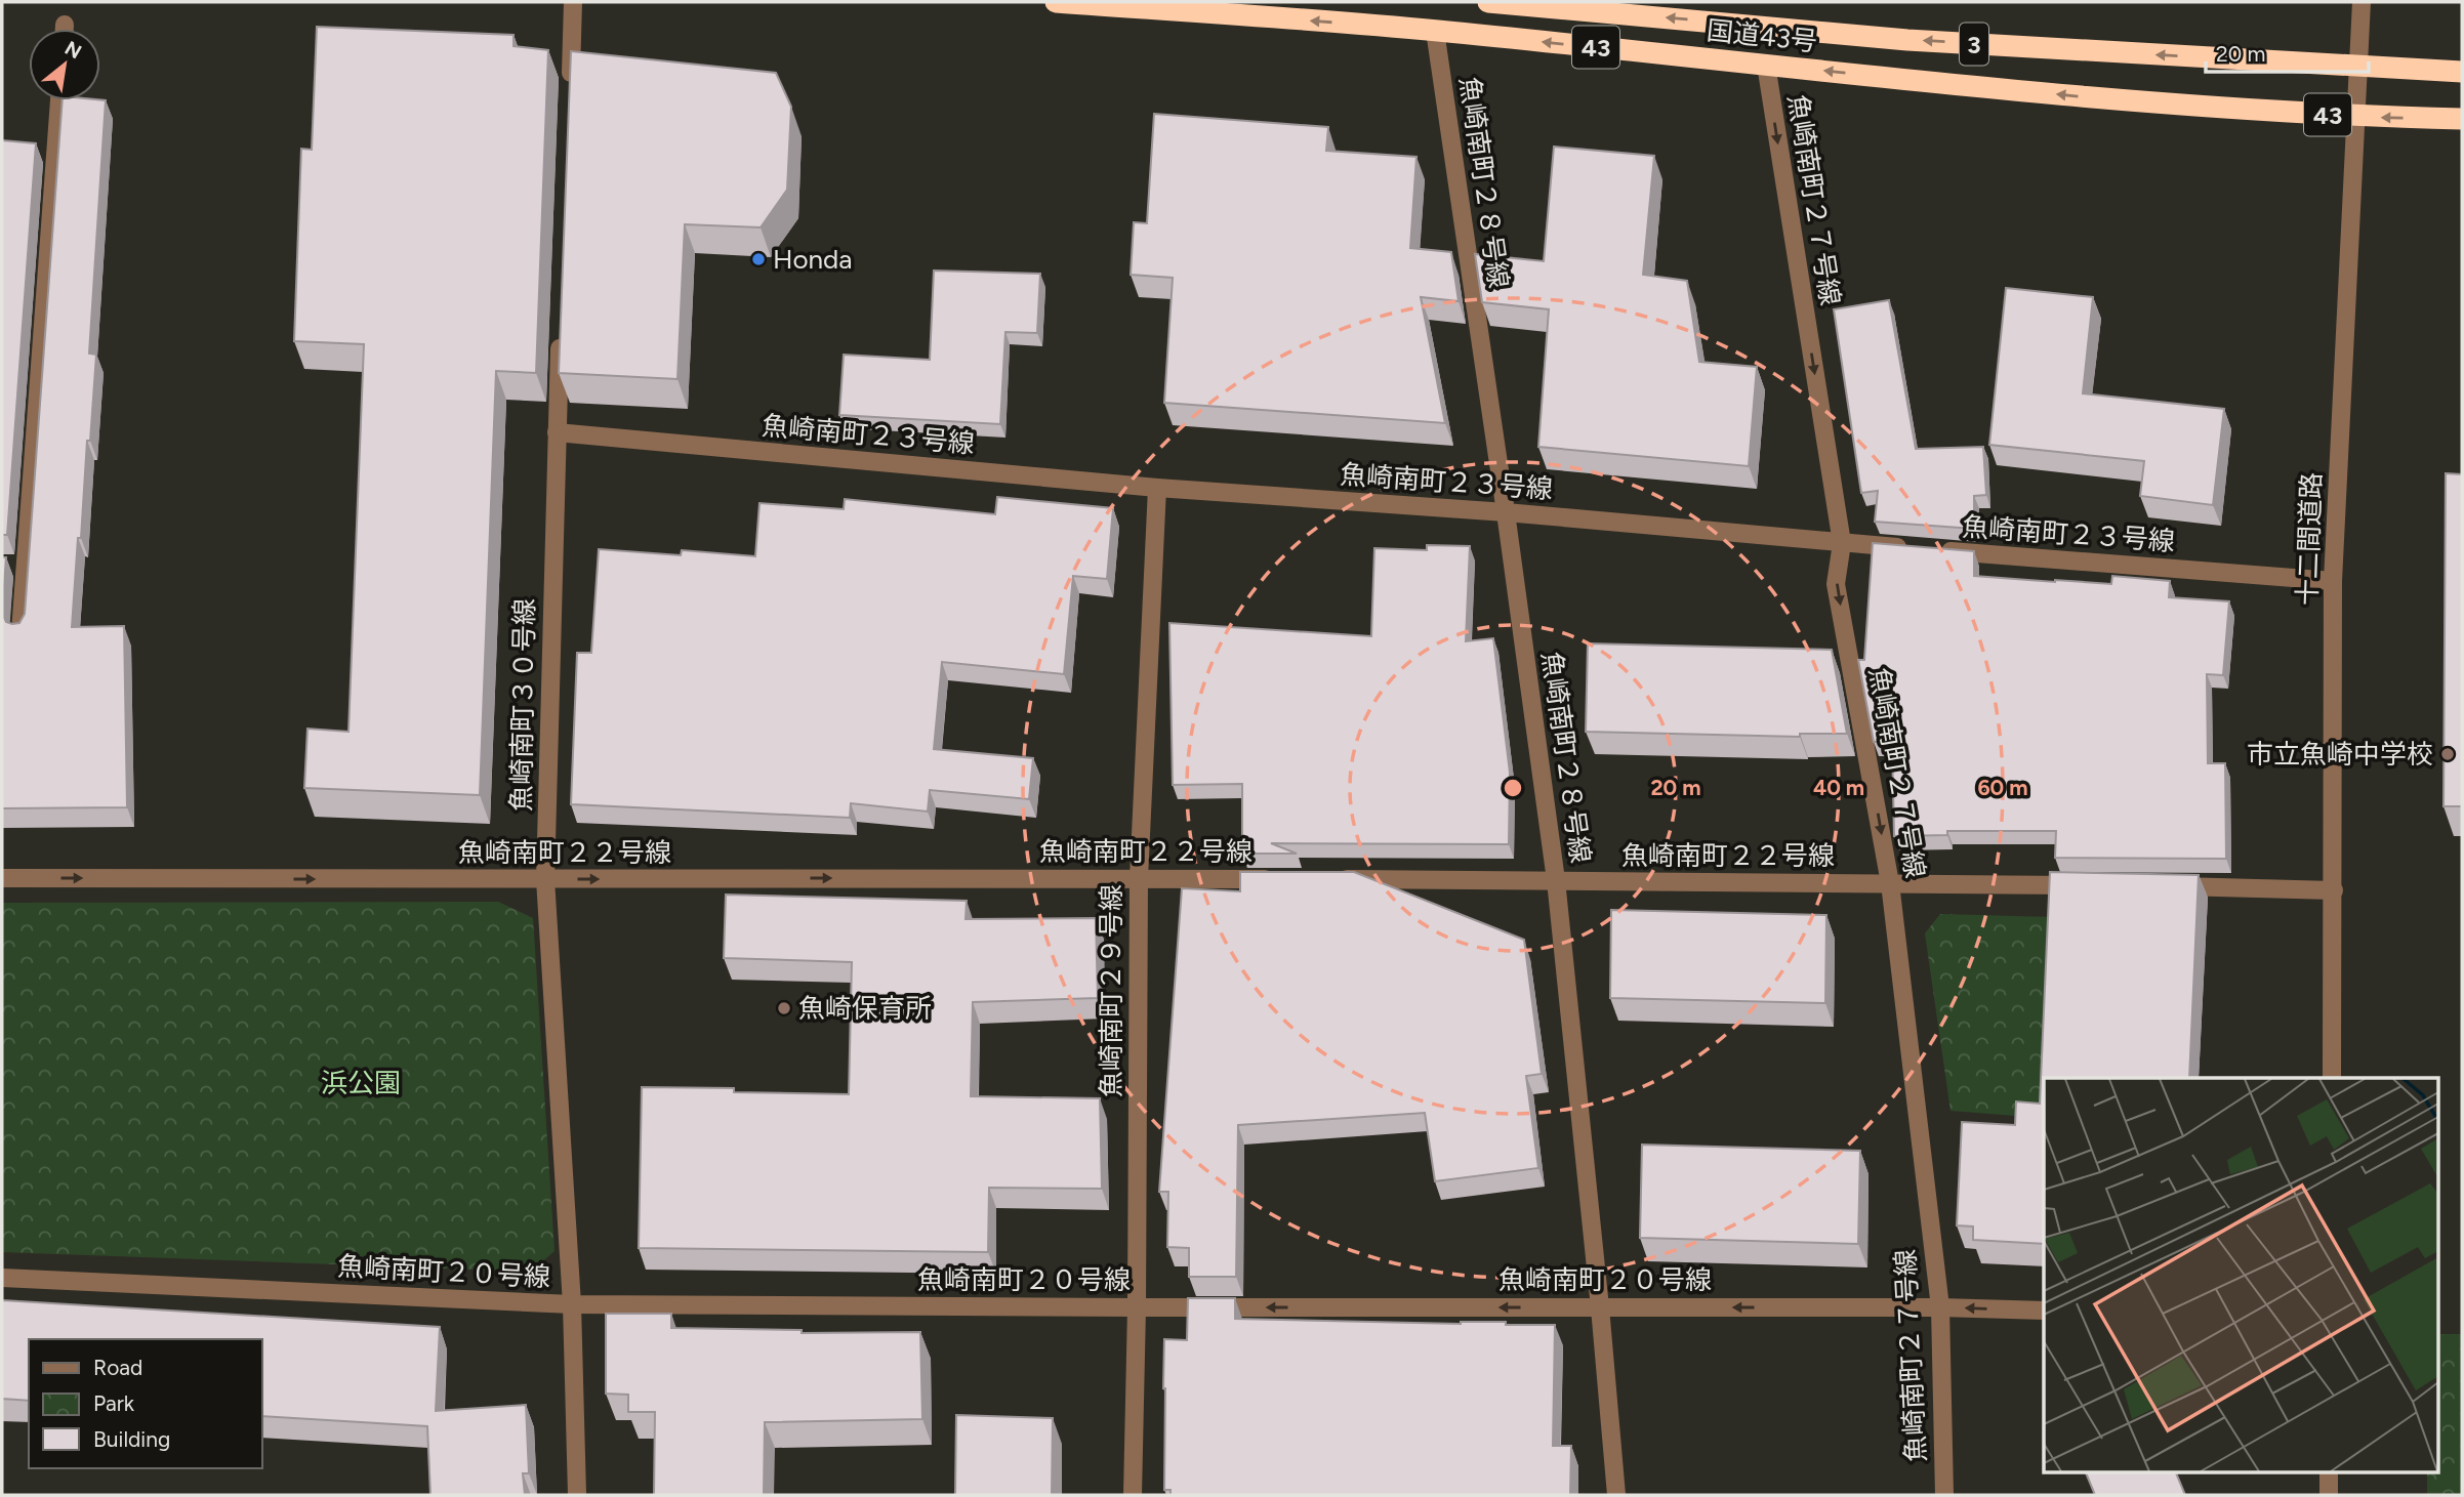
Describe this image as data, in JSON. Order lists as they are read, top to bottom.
{
  "streets": {
    "highway": ["国道43号", "3", "43"],
    "street": [
      "魚崎南町２８号線",
      "魚崎南町２７号線",
      "魚崎南町２３号線",
      "十二間道路",
      "魚崎南町３０号線",
      "魚崎南町２２号線",
      "魚崎南町２９号線",
      "魚崎南町２０号線"
    ]
  },
  "crossings": [
    ["国道43号", "魚崎南町２８号線"],
    ["国道43号", "魚崎南町２７号線"],
    ["国道43号", "十二間道路"],
    ["魚崎南町２８号線", "魚崎南町２３号線"],
    ["魚崎南町２８号線", "魚崎南町２２号線"],
    ["魚崎南町２８号線", "魚崎南町２０号線"],
    ["魚崎南町２７号線", "魚崎南町２３号線"],
    ["魚崎南町２７号線", "魚崎南町２２号線"],
    ["魚崎南町２７号線", "魚崎南町２０号線"],
    ["魚崎南町２３号線", "十二間道路"],
    ["魚崎南町２３号線", "魚崎南町３０号線"],
    ["魚崎南町２３号線", "魚崎南町２９号線"],
    ["魚崎南町３０号線", "魚崎南町２２号線"],
    ["魚崎南町３０号線", "魚崎南町２０号線"],
    ["魚崎南町２２号線", "魚崎南町２９号線"],
    ["魚崎南町２９号線", "魚崎南町２０号線"]
  ],
  "one_way": ["魚崎南町２７号線", "魚崎南町２２号線", "魚崎南町２０号線"],
  "parks": ["浜公園"],
  "places": ["Honda", "市立魚崎中学校", "魚崎保育所"],
  "legend": ["Road", "Park", "Building"],
  "scale_bar": "20 m",
  "north": "top right",
  "rings": ["20 m", "40 m", "60 m"]
}
